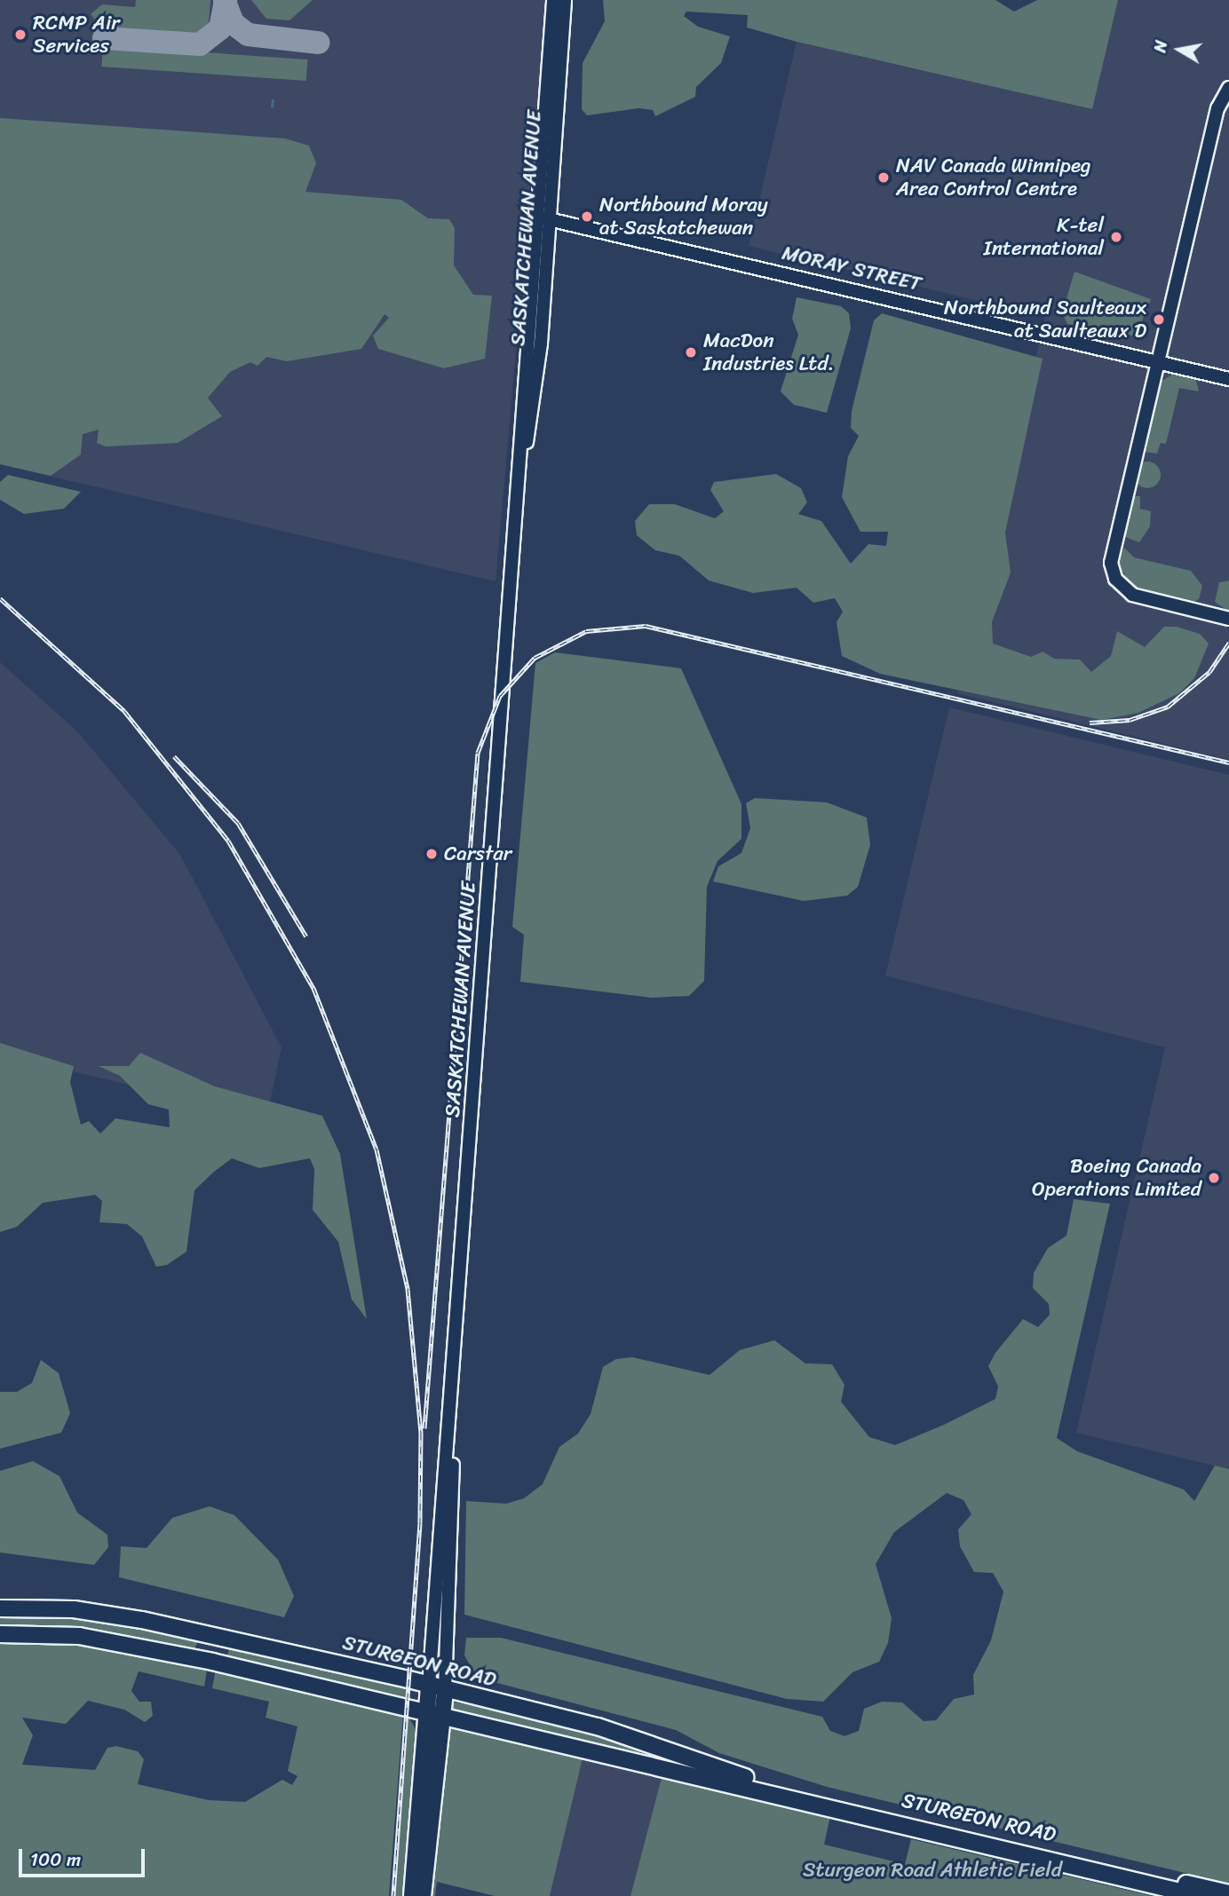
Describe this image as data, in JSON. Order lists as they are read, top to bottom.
{
  "streets": {
    "main road": ["SASKATCHEWAN AVENUE", "STURGEON ROAD"],
    "street": ["MORAY STREET"]
  },
  "crossings": [
    ["SASKATCHEWAN AVENUE", "MORAY STREET"],
    ["SASKATCHEWAN AVENUE", "STURGEON ROAD"]
  ],
  "parks": ["Sturgeon Road Athletic Field"],
  "places": [
    "RCMP Air Services",
    "NAV Canada Winnipeg Area Control Centre",
    "Northbound Moray at Saskatchewan",
    "K-tel International",
    "Northbound Saulteaux at Saulteaux D",
    "MacDon Industries Ltd.",
    "Carstar",
    "Boeing Canada Operations Limited"
  ],
  "scale_bar": "100 m",
  "north": "left"
}
